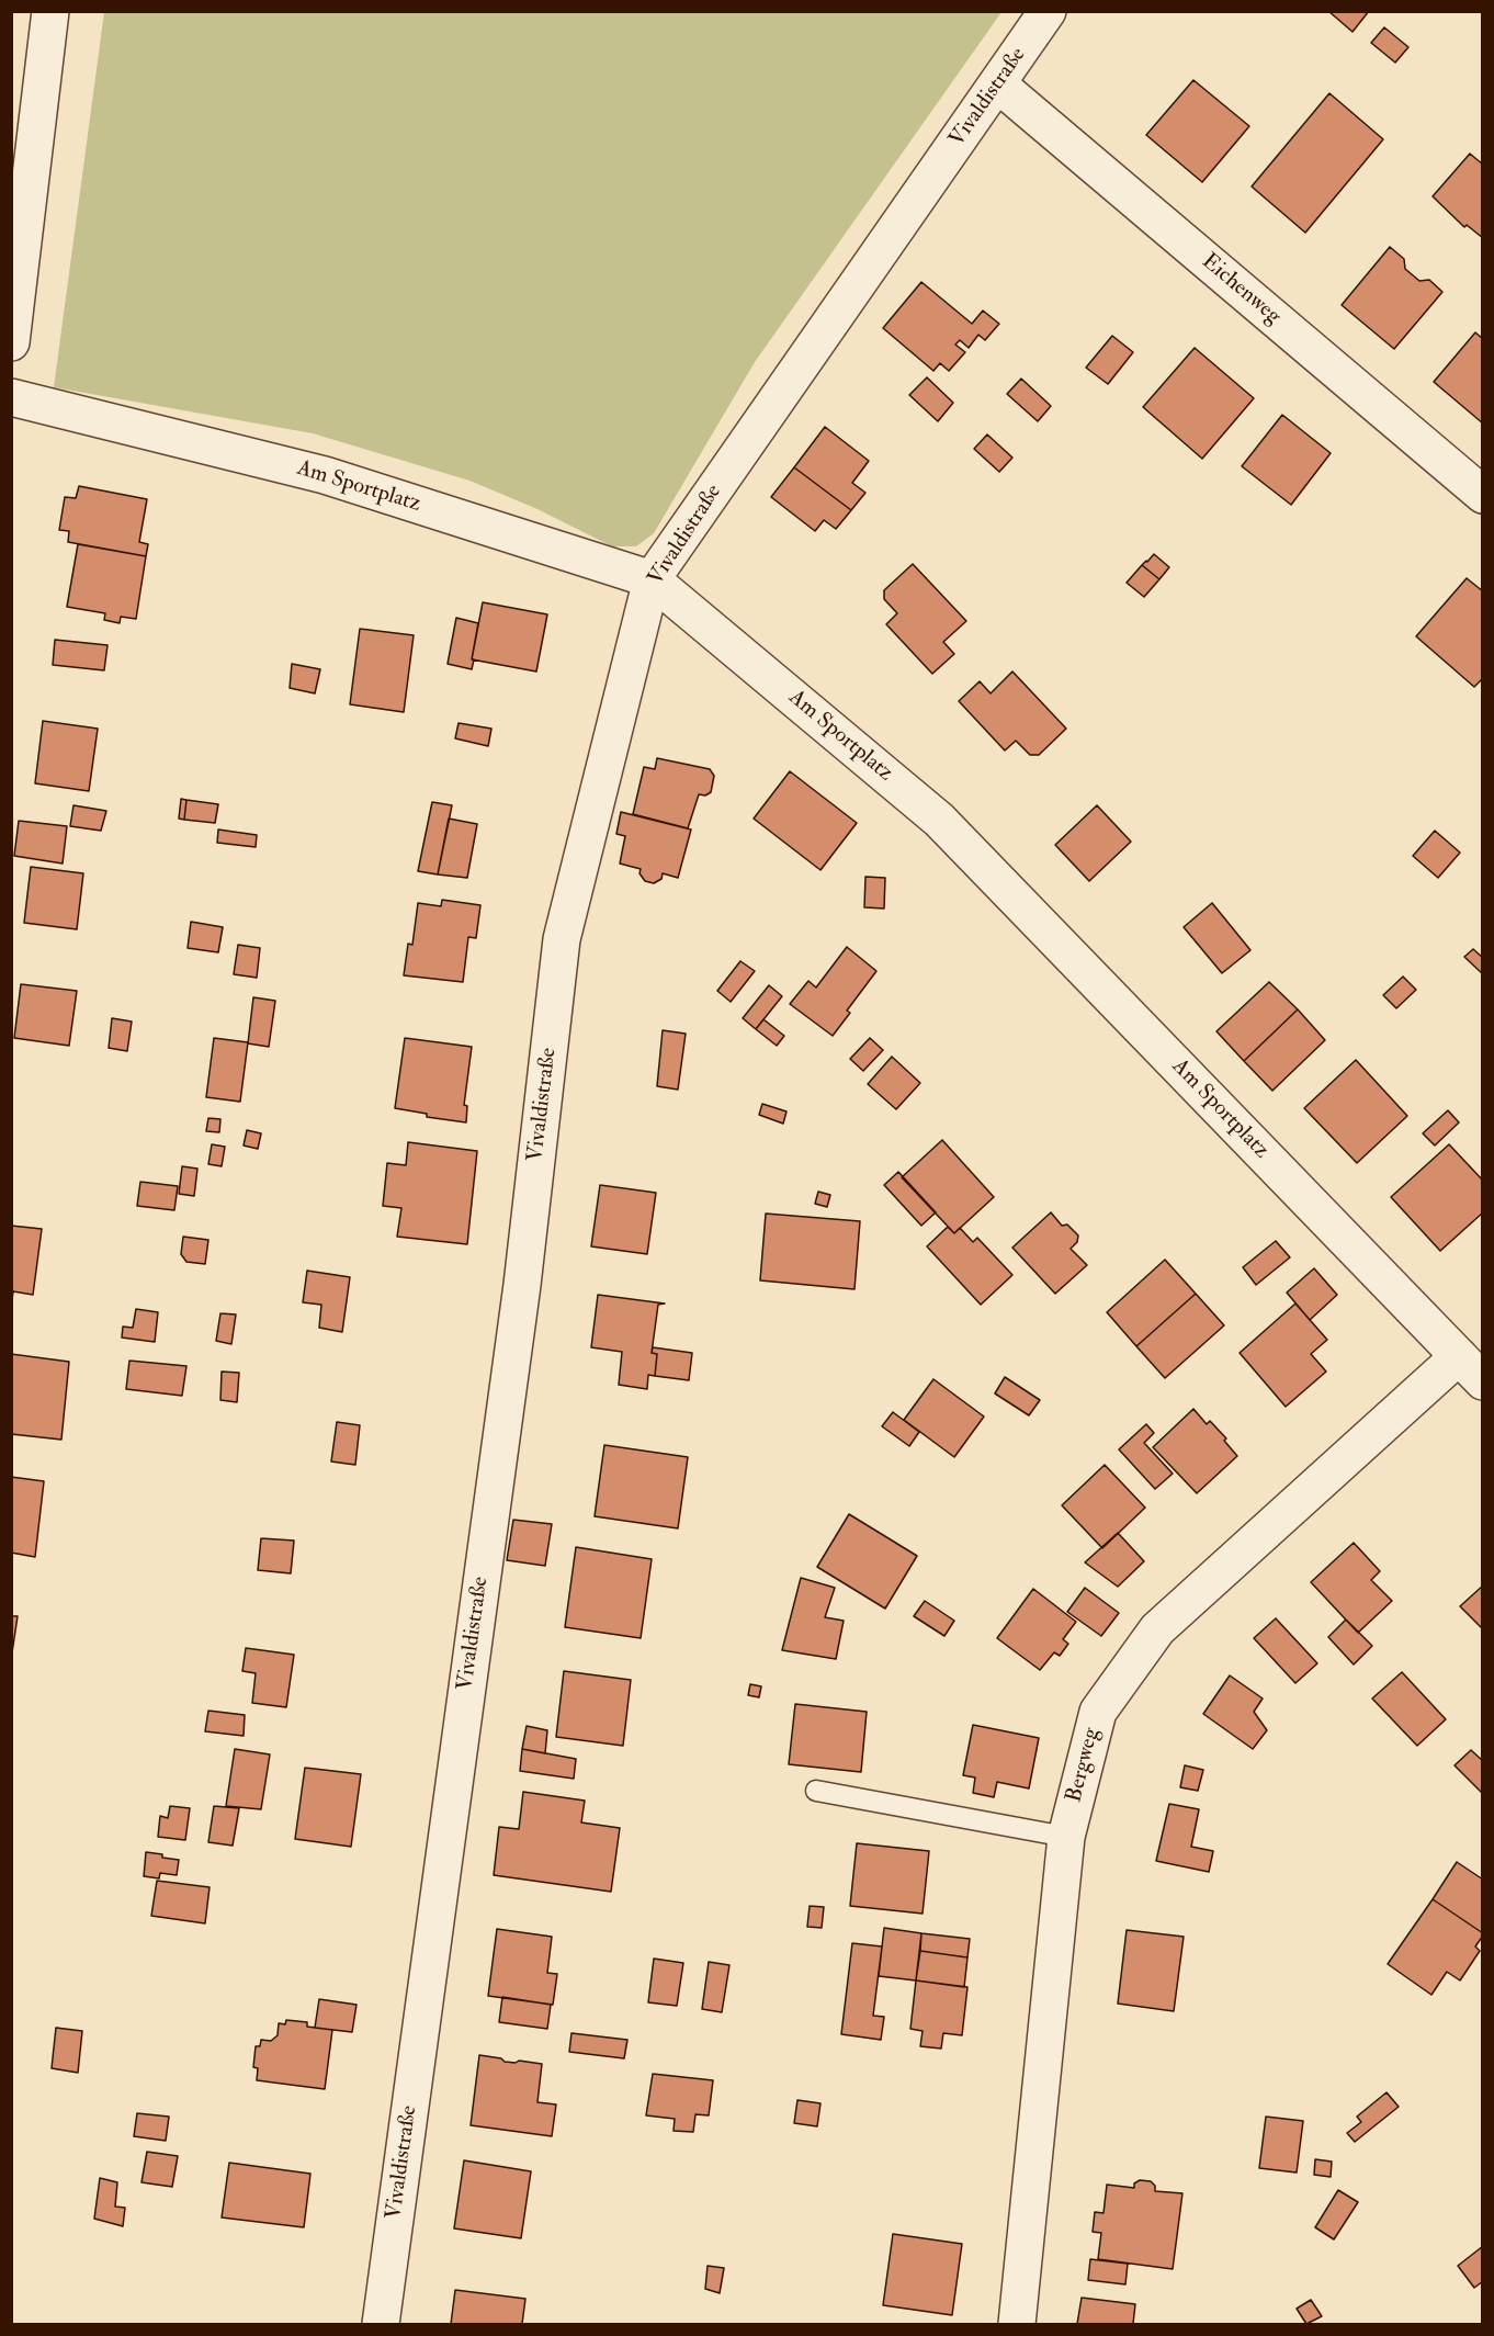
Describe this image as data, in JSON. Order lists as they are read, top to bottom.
{
  "streets": {
    "street": [
      "Vivaldistraße",
      "Eichenweg",
      "Am Sportplatz",
      "Bergweg"
    ]
  },
  "crossings": [
    ["Vivaldistraße", "Eichenweg"],
    ["Vivaldistraße", "Am Sportplatz"],
    ["Am Sportplatz", "Bergweg"]
  ]
}
